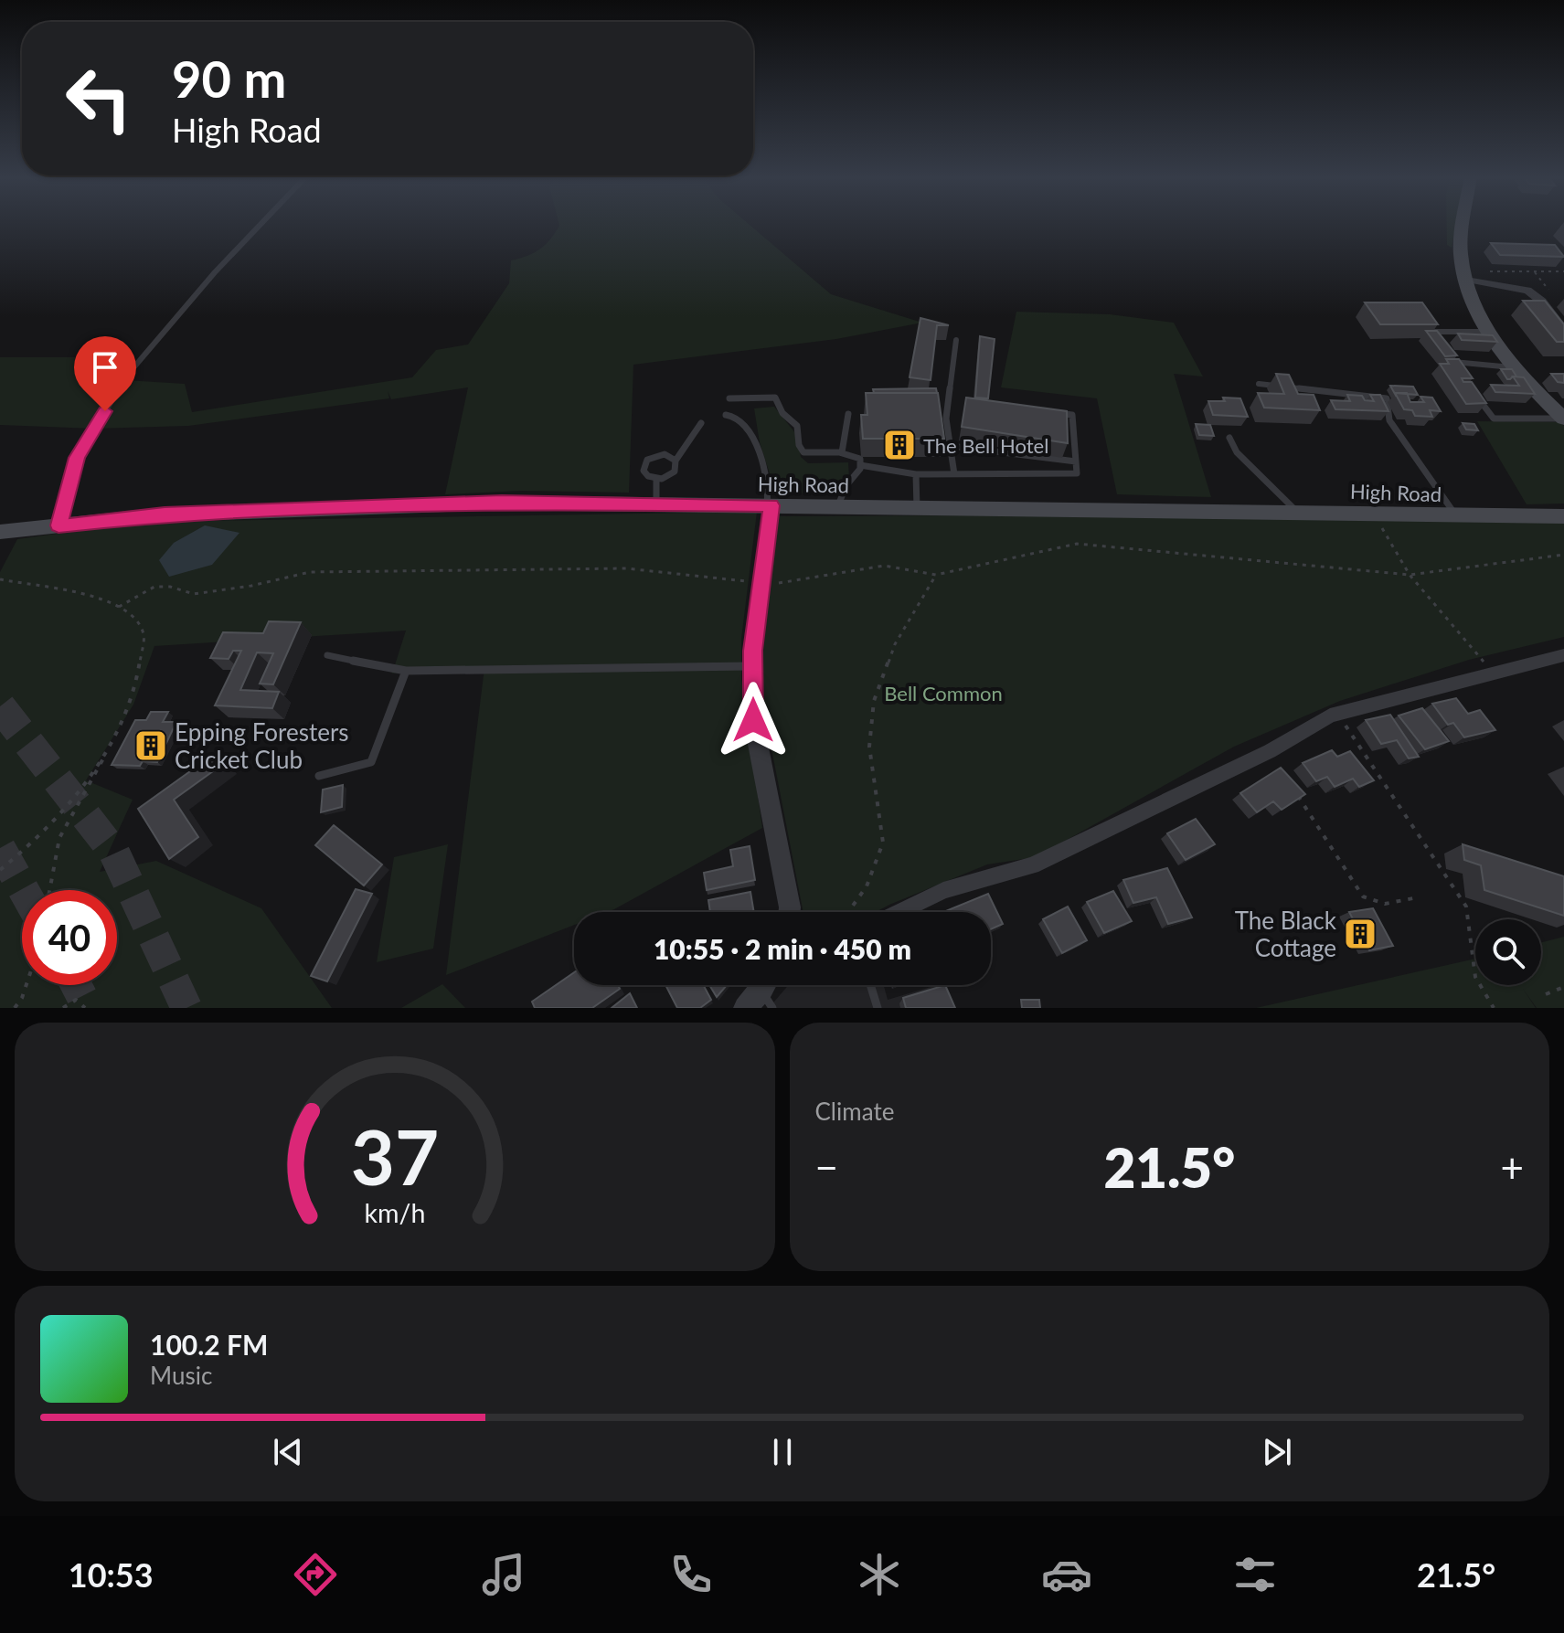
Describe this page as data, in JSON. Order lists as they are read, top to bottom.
{
  "streets": {
    "main road": ["High Road"]
  },
  "parks": ["Bell Common"],
  "places": {
    "building": ["The Bell Hotel", "Epping Foresters Cricket Club", "The Black Cottage"]
  },
  "page": {
    "turn": ["90 m", "High Road"],
    "limit": "40",
    "trip": "10:55 · 2 min · 450 m",
    "tile": "Climate",
    "heat": ["−", "21.5°", "+"],
    "song": ["100.2 FM", "Music"],
    "tabs": ["10:53", "21.5°"],
    "gauge": ["37", "km/h"]
  }
}
